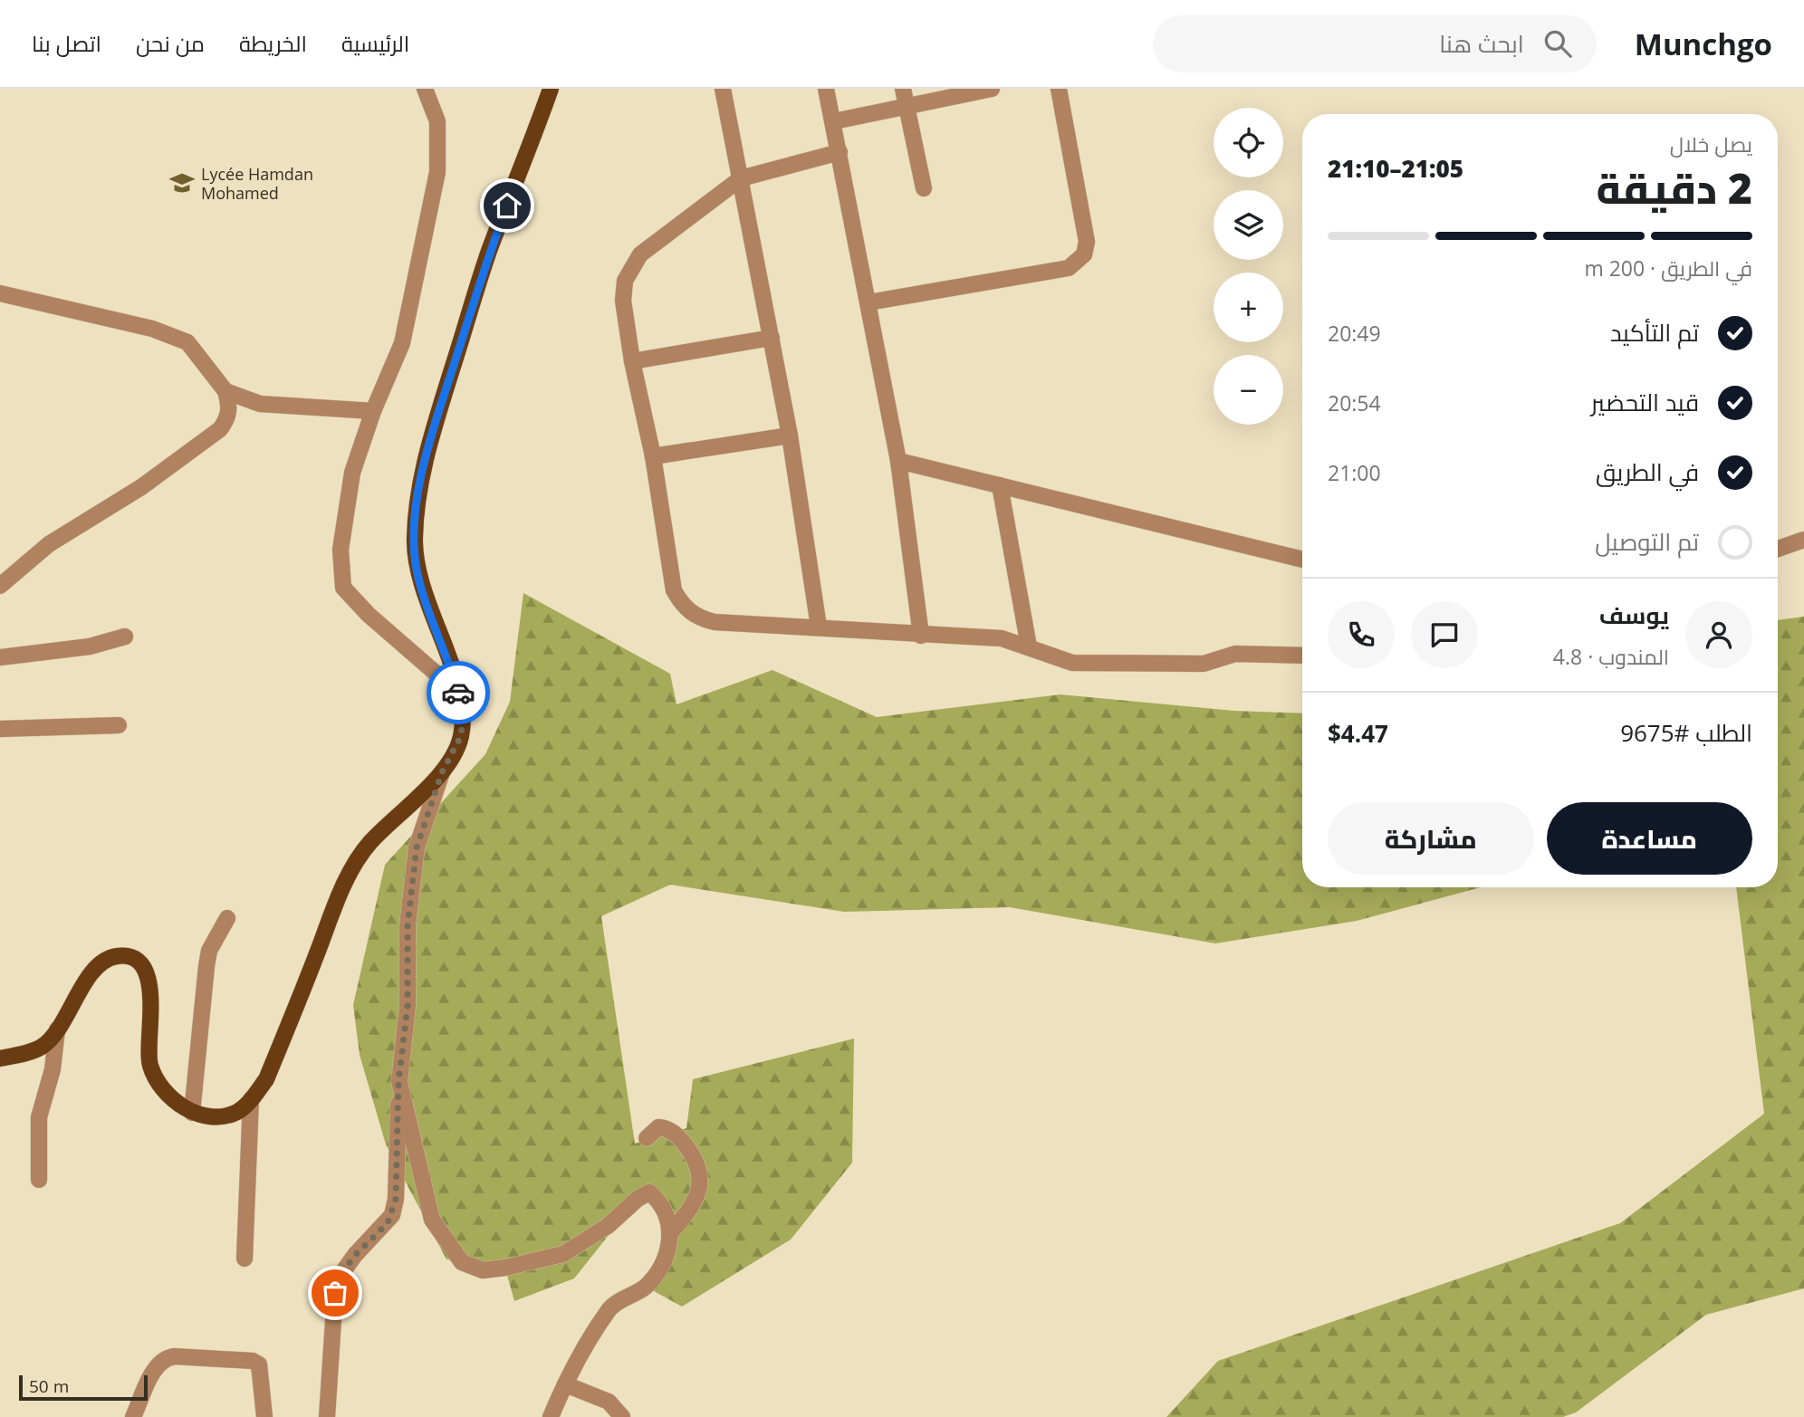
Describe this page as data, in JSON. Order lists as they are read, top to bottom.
{
  "places": {
    "school or university": ["Lycée Hamdan Mohamed"]
  },
  "scale_bar": "50 m",
  "page": {
    "header": "Munchgo",
    "search": "ابحث هنا",
    "nav": [
      "الرئيسية",
      "الخريطة",
      "من نحن",
      "اتصل بنا"
    ],
    "map_buttons": ["+", "−"],
    "heading": ["2 دقيقة", "يصل خلال", "21:05–21:10"],
    "panel": [
      "يوسف",
      "المندوب · 4.8",
      "الطلب #9675",
      "$4.47"
    ],
    "bar": "في الطريق · 200 m",
    "list": [
      ["تم التأكيد", "20:49"],
      ["قيد التحضير", "20:54"],
      ["في الطريق", "21:00"],
      "تم التوصيل"
    ],
    "buttons": ["مساعدة", "مشاركة"],
    "scale": "50 m"
  }
}
